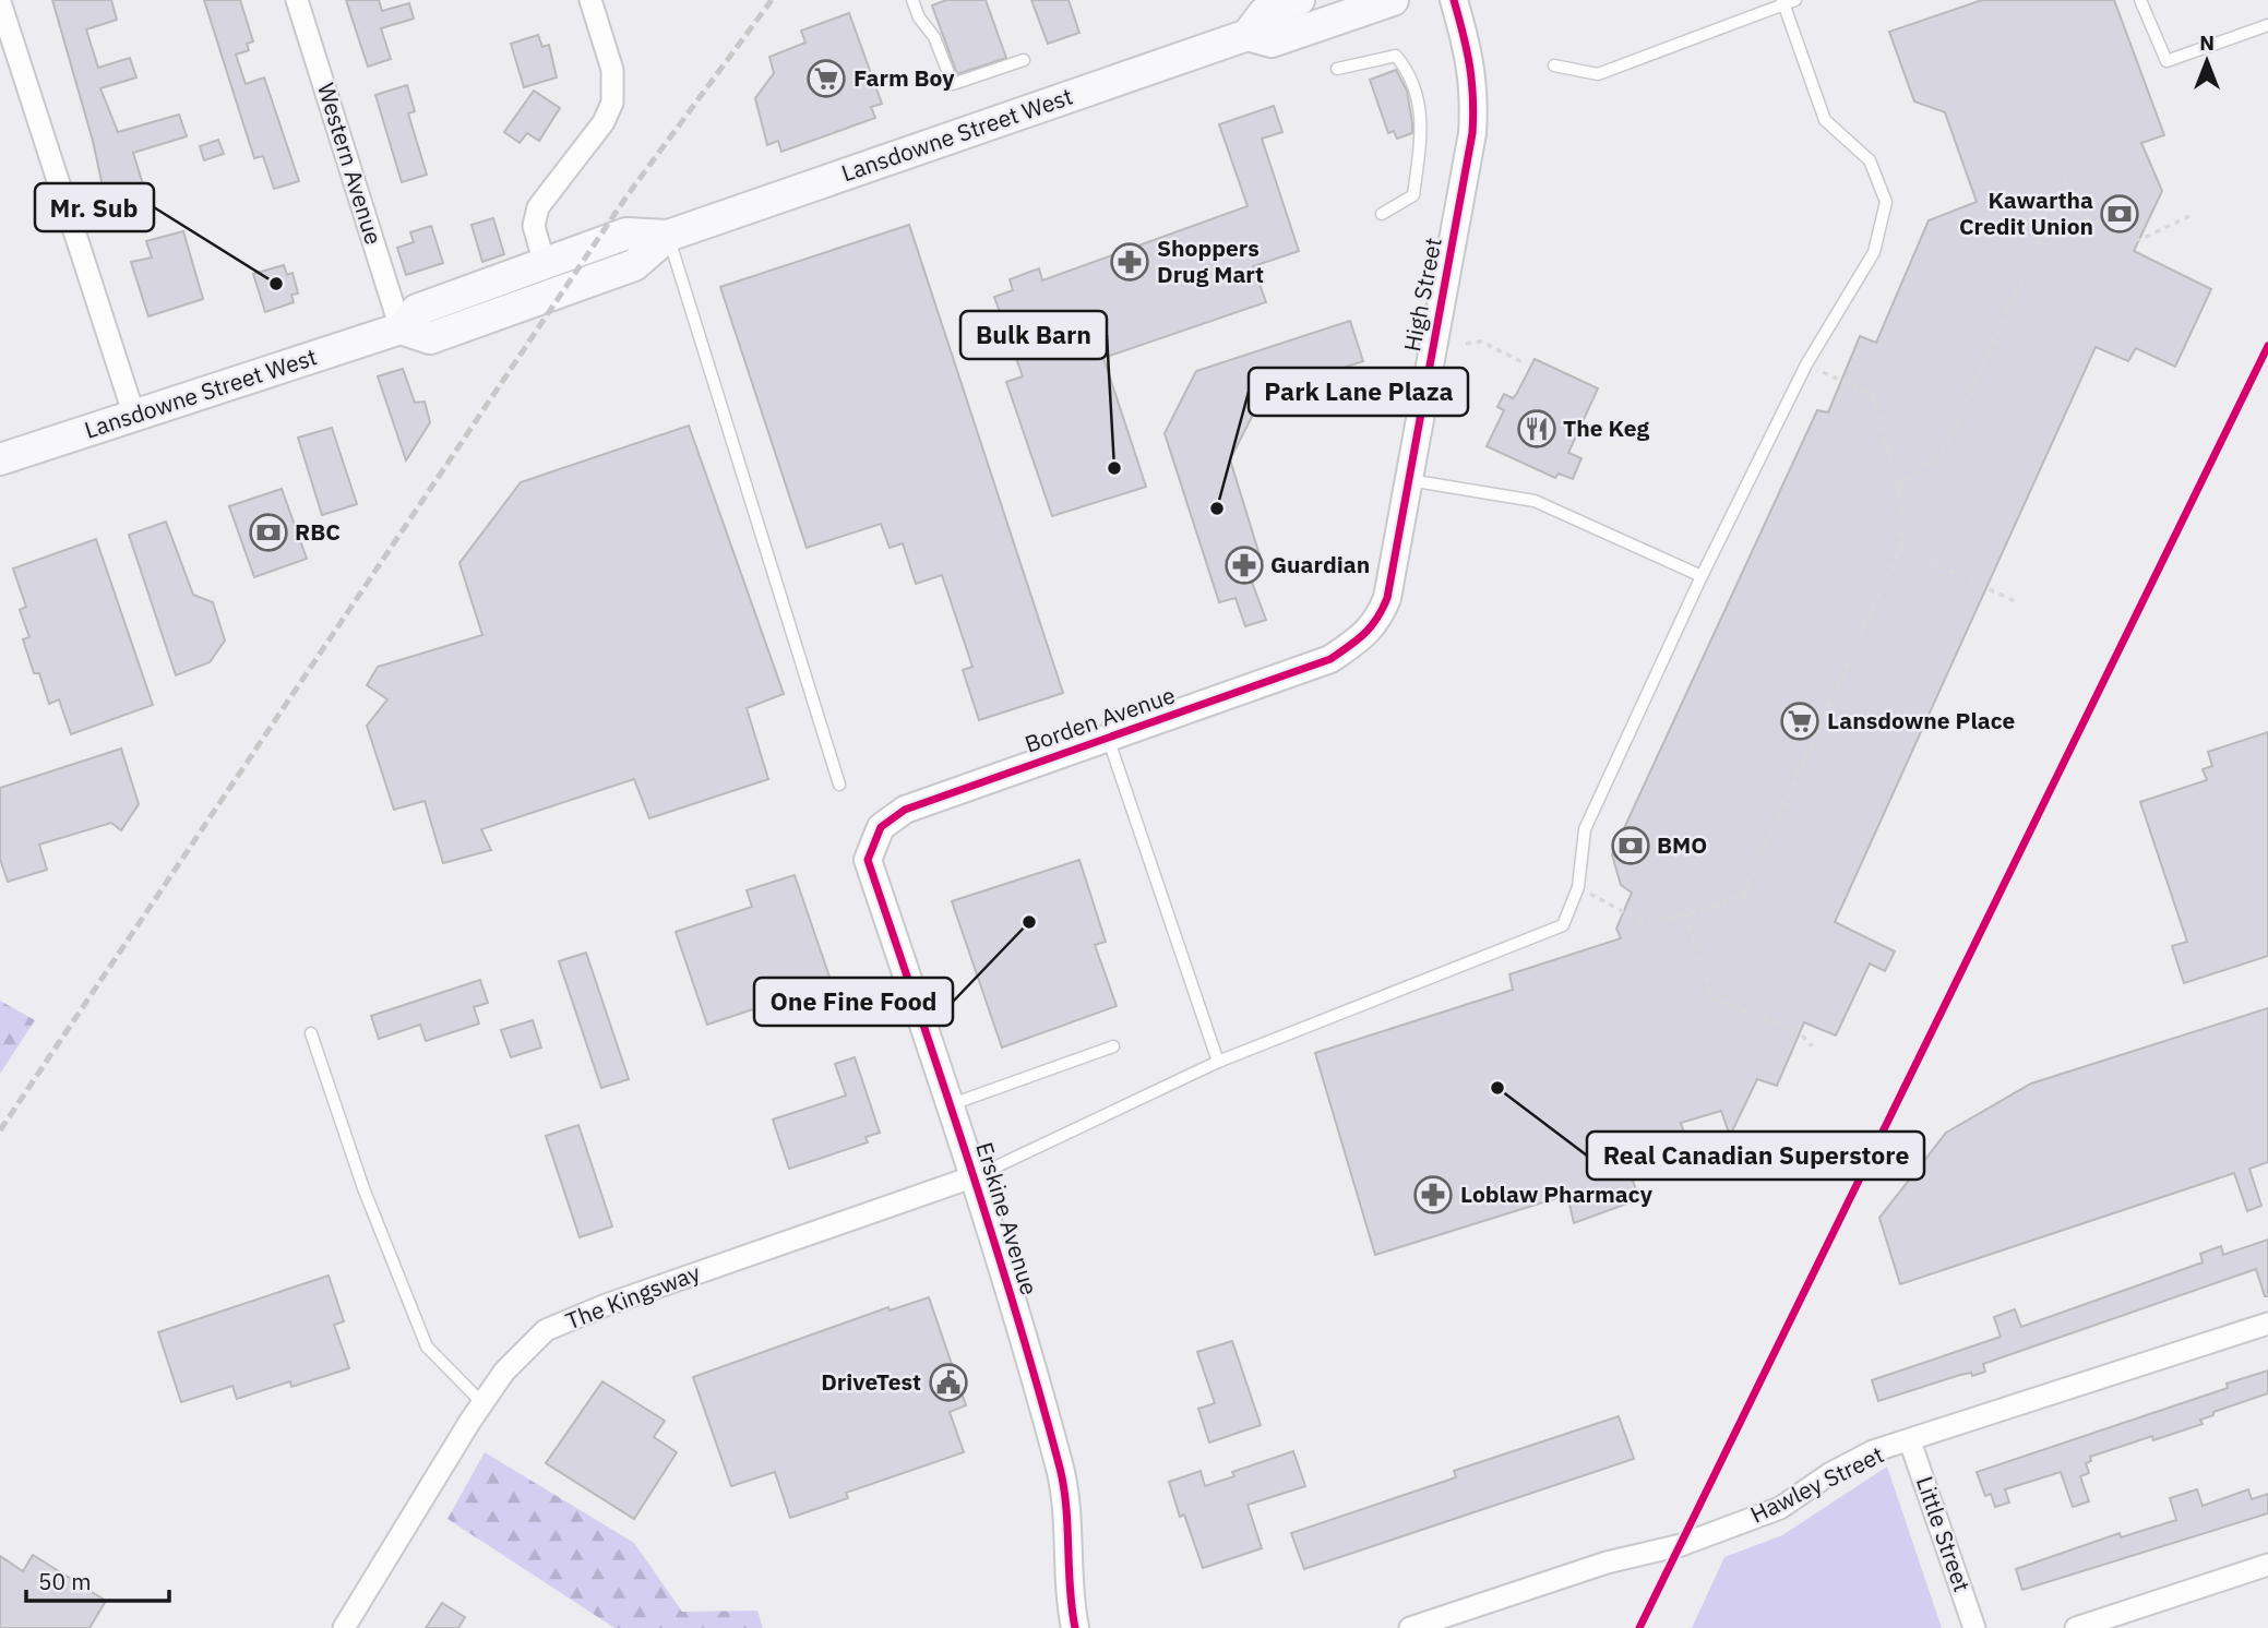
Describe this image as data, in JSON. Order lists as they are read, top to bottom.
{
  "streets": {
    "main road": ["Lansdowne Street West"],
    "street": [
      "Western Avenue",
      "High Street",
      "Borden Avenue",
      "Erskine Avenue",
      "The Kingsway",
      "Hawley Street",
      "Little Street"
    ]
  },
  "crossings": [
    ["Lansdowne Street West", "Western Avenue"],
    ["High Street", "Borden Avenue"],
    ["Borden Avenue", "Erskine Avenue"],
    ["Erskine Avenue", "The Kingsway"],
    ["Hawley Street", "Little Street"]
  ],
  "places": {
    "supermarket": ["Farm Boy", "Lansdowne Place"],
    "bank": ["Kawartha Credit Union", "RBC", "BMO"],
    "pharmacy": ["Shoppers Drug Mart", "Guardian", "Loblaw Pharmacy"],
    "other": [
      "Mr. Sub",
      "Bulk Barn",
      "Park Lane Plaza",
      "One Fine Food",
      "Real Canadian Superstore"
    ],
    "restaurant": ["The Keg"],
    "public building": ["DriveTest"]
  },
  "scale_bar": "50 m",
  "north": "top"
}
